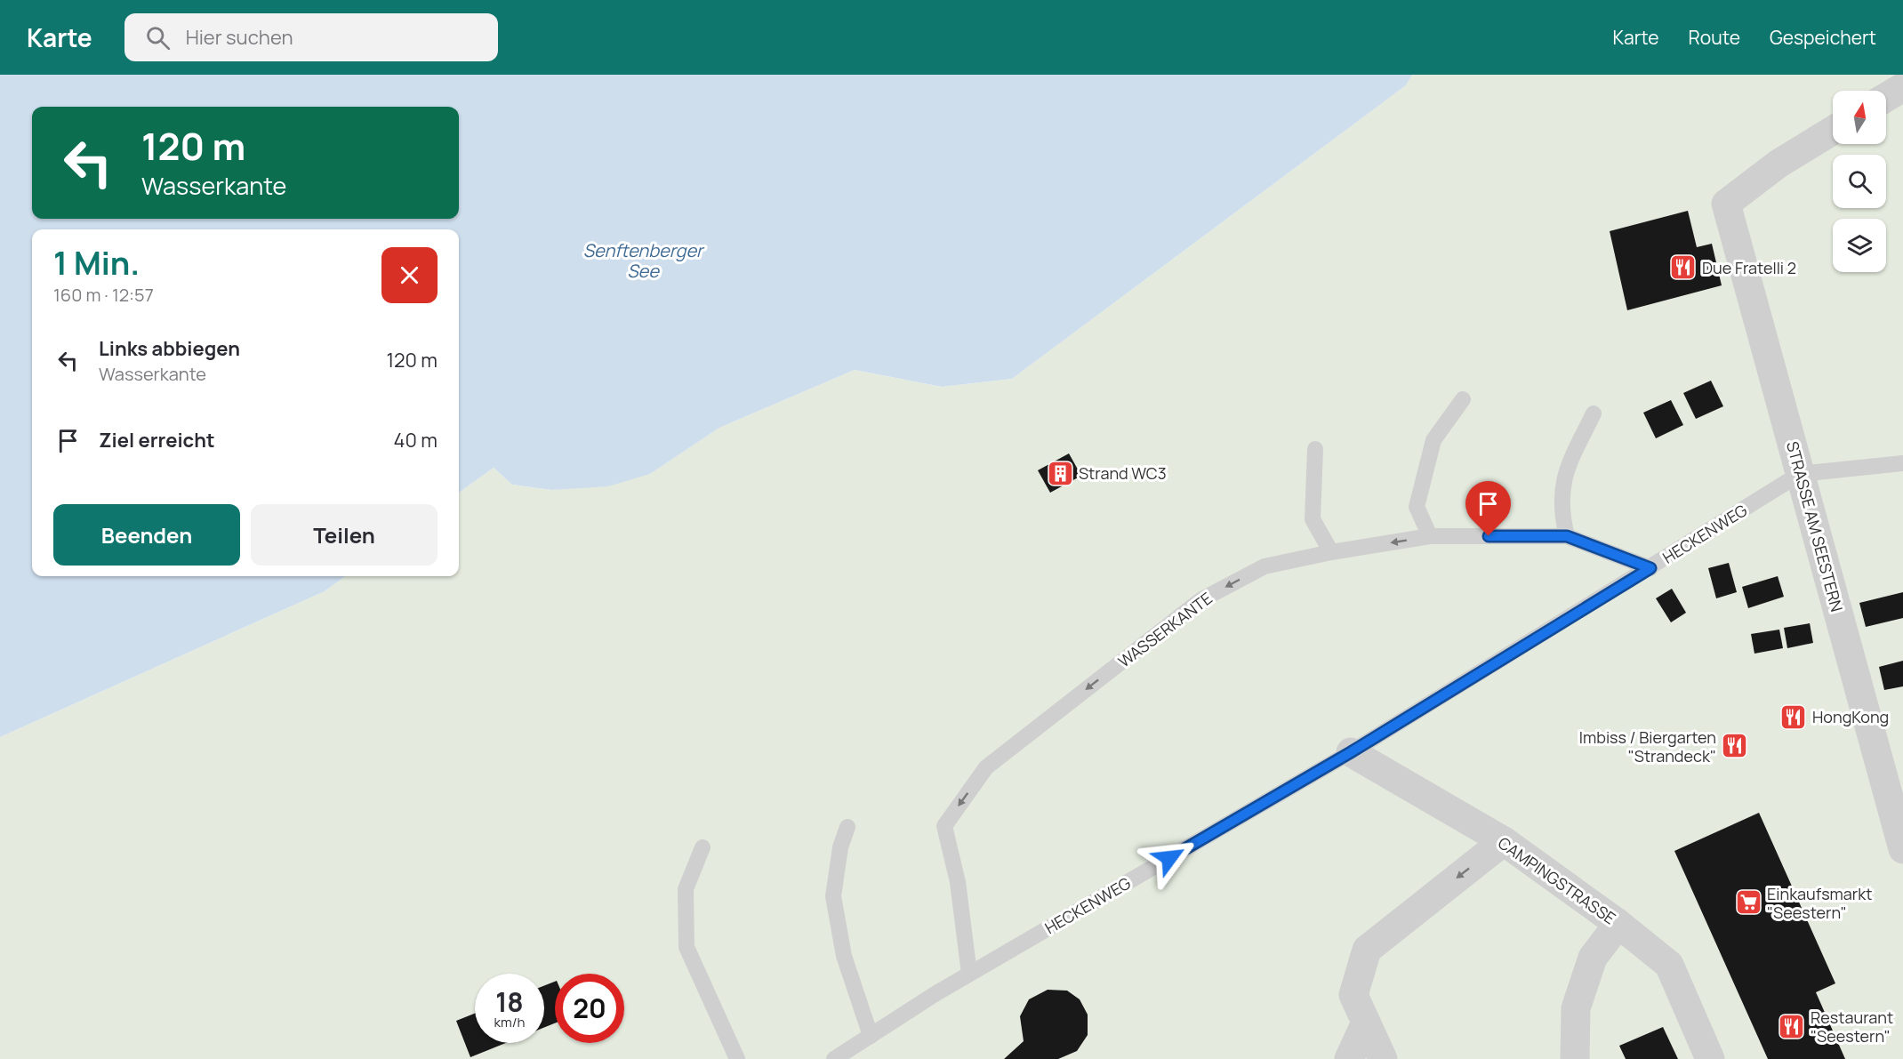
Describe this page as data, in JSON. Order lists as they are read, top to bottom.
{
  "streets": {
    "street": ["STRASSE AM SEESTERN", "CAMPINGSTRASSE"],
    "lane": ["HECKENWEG", "WASSERKANTE"]
  },
  "crossings": [
    ["STRASSE AM SEESTERN", "HECKENWEG"],
    ["HECKENWEG", "WASSERKANTE"],
    ["HECKENWEG", "CAMPINGSTRASSE"]
  ],
  "one_way": ["WASSERKANTE"],
  "water": ["Senftenberger See"],
  "places": {
    "restaurant": [
      "Due Fratelli 2",
      "HongKong",
      "Imbiss / Biergarten \"Strandeck\"",
      "Restaurant \"Seestern\""
    ],
    "building": ["Strand WC3"],
    "supermarket": ["Einkaufsmarkt \"Seestern\""]
  },
  "north": "top",
  "page": {
    "header": "Karte",
    "search": "Hier suchen",
    "nav": ["Karte", "Route", "Gespeichert"],
    "turn": ["120 m", "Wasserkante"],
    "heading": ["1 Min.", "160 m · 12:57"],
    "list": [
      {
        "name": "Links abbiegen",
        "note": "Wasserkante",
        "value": "120 m"
      },
      {
        "name": "Ziel erreicht",
        "value": "40 m"
      }
    ],
    "buttons": ["Beenden", "Teilen"],
    "speed": "18 km/h",
    "limit": "20"
  }
}
